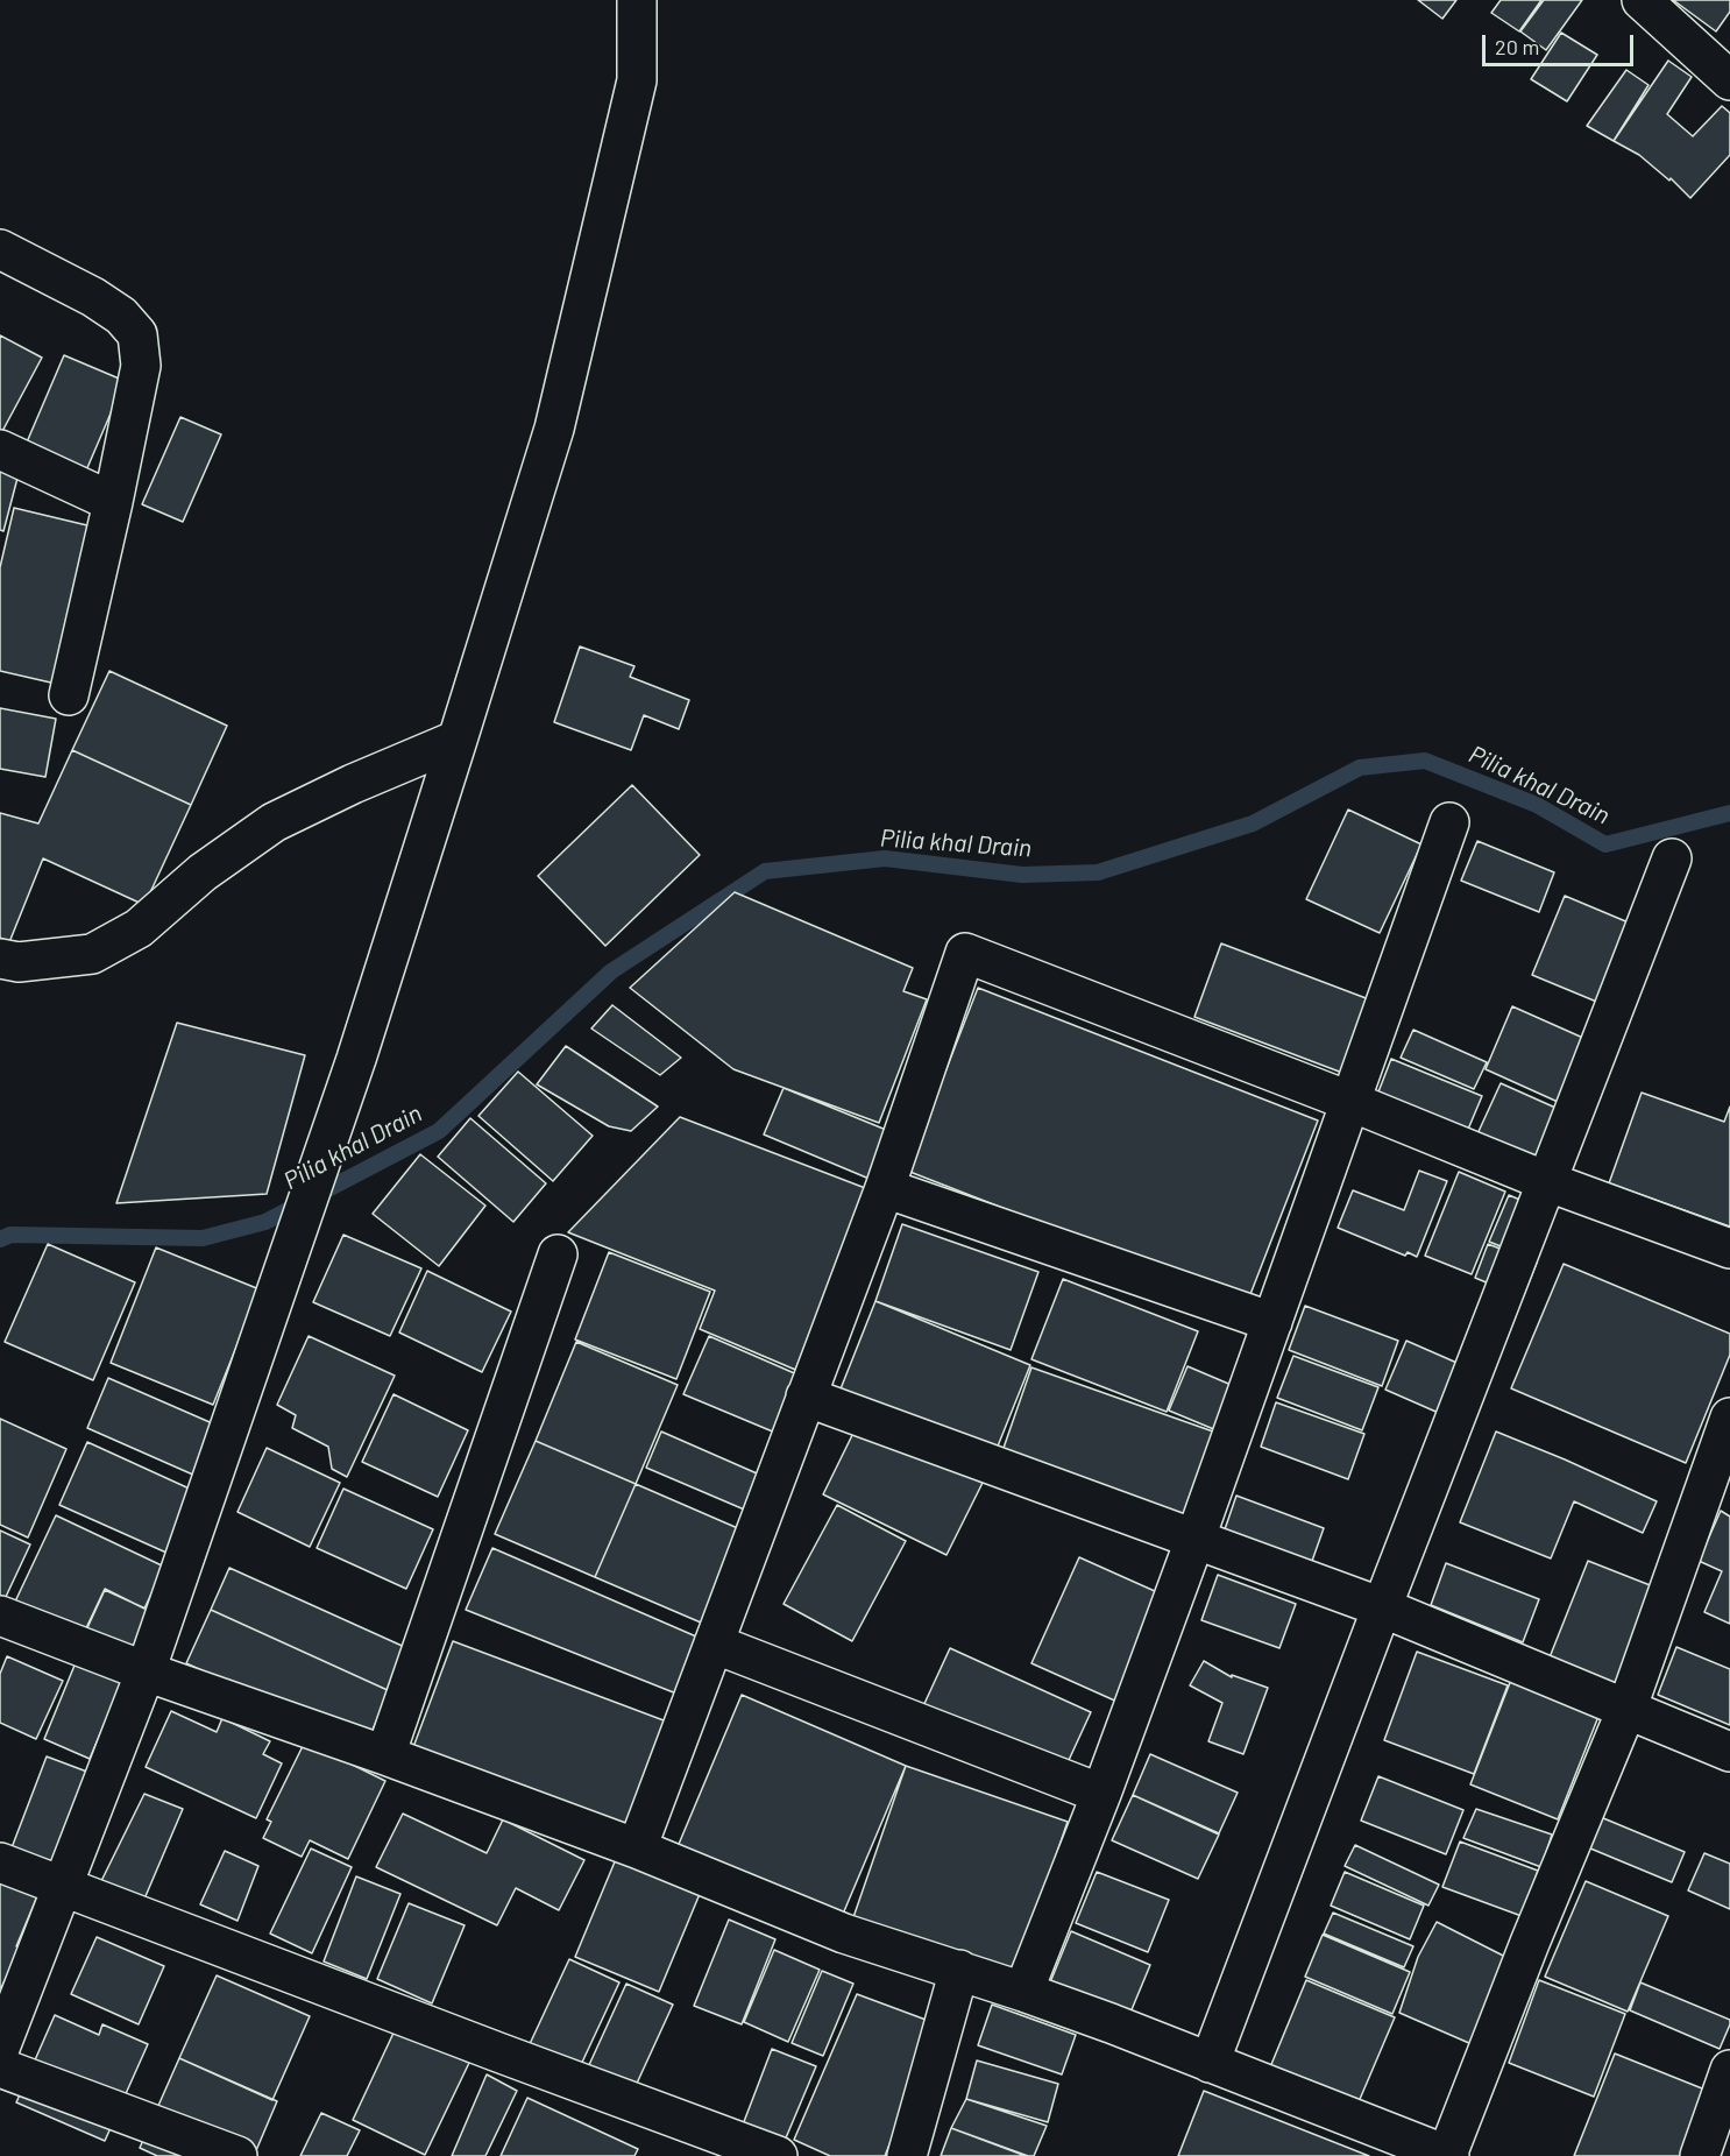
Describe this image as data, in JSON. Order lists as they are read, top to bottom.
{
  "water": ["Pilia khal Drain"],
  "scale_bar": "20 m"
}
